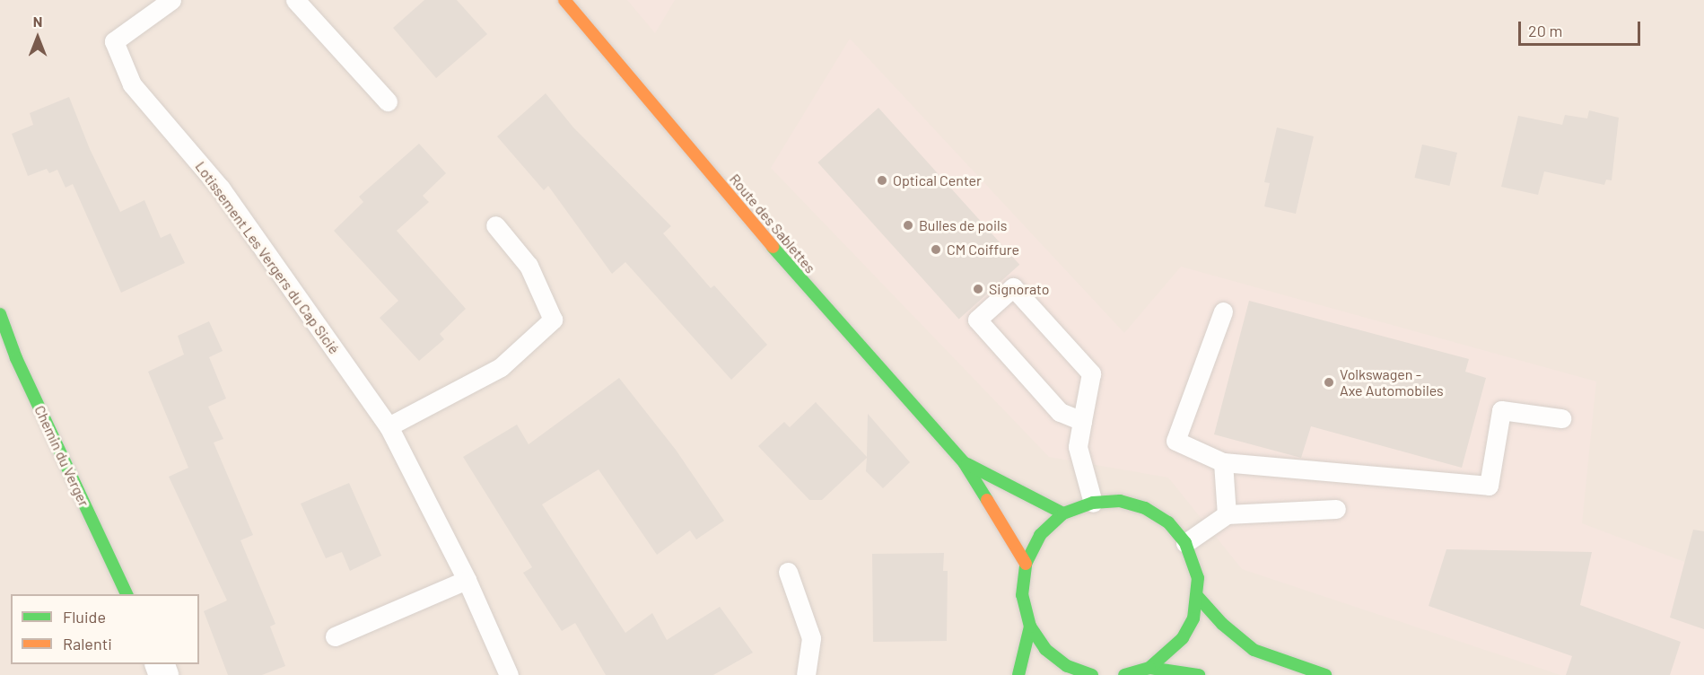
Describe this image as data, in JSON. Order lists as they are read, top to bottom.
{
  "streets": {
    "main road": ["Route des Sablettes", "Chemin du Verger"],
    "lane": ["Lotissement Les Vergers du Cap Sicié"]
  },
  "places": [
    "Optical Center",
    "Bulles de poils",
    "CM Coiffure",
    "Signorato",
    "Volkswagen - Axe Automobiles"
  ],
  "legend": ["Fluide", "Ralenti"],
  "scale_bar": "20 m",
  "north": "top"
}
